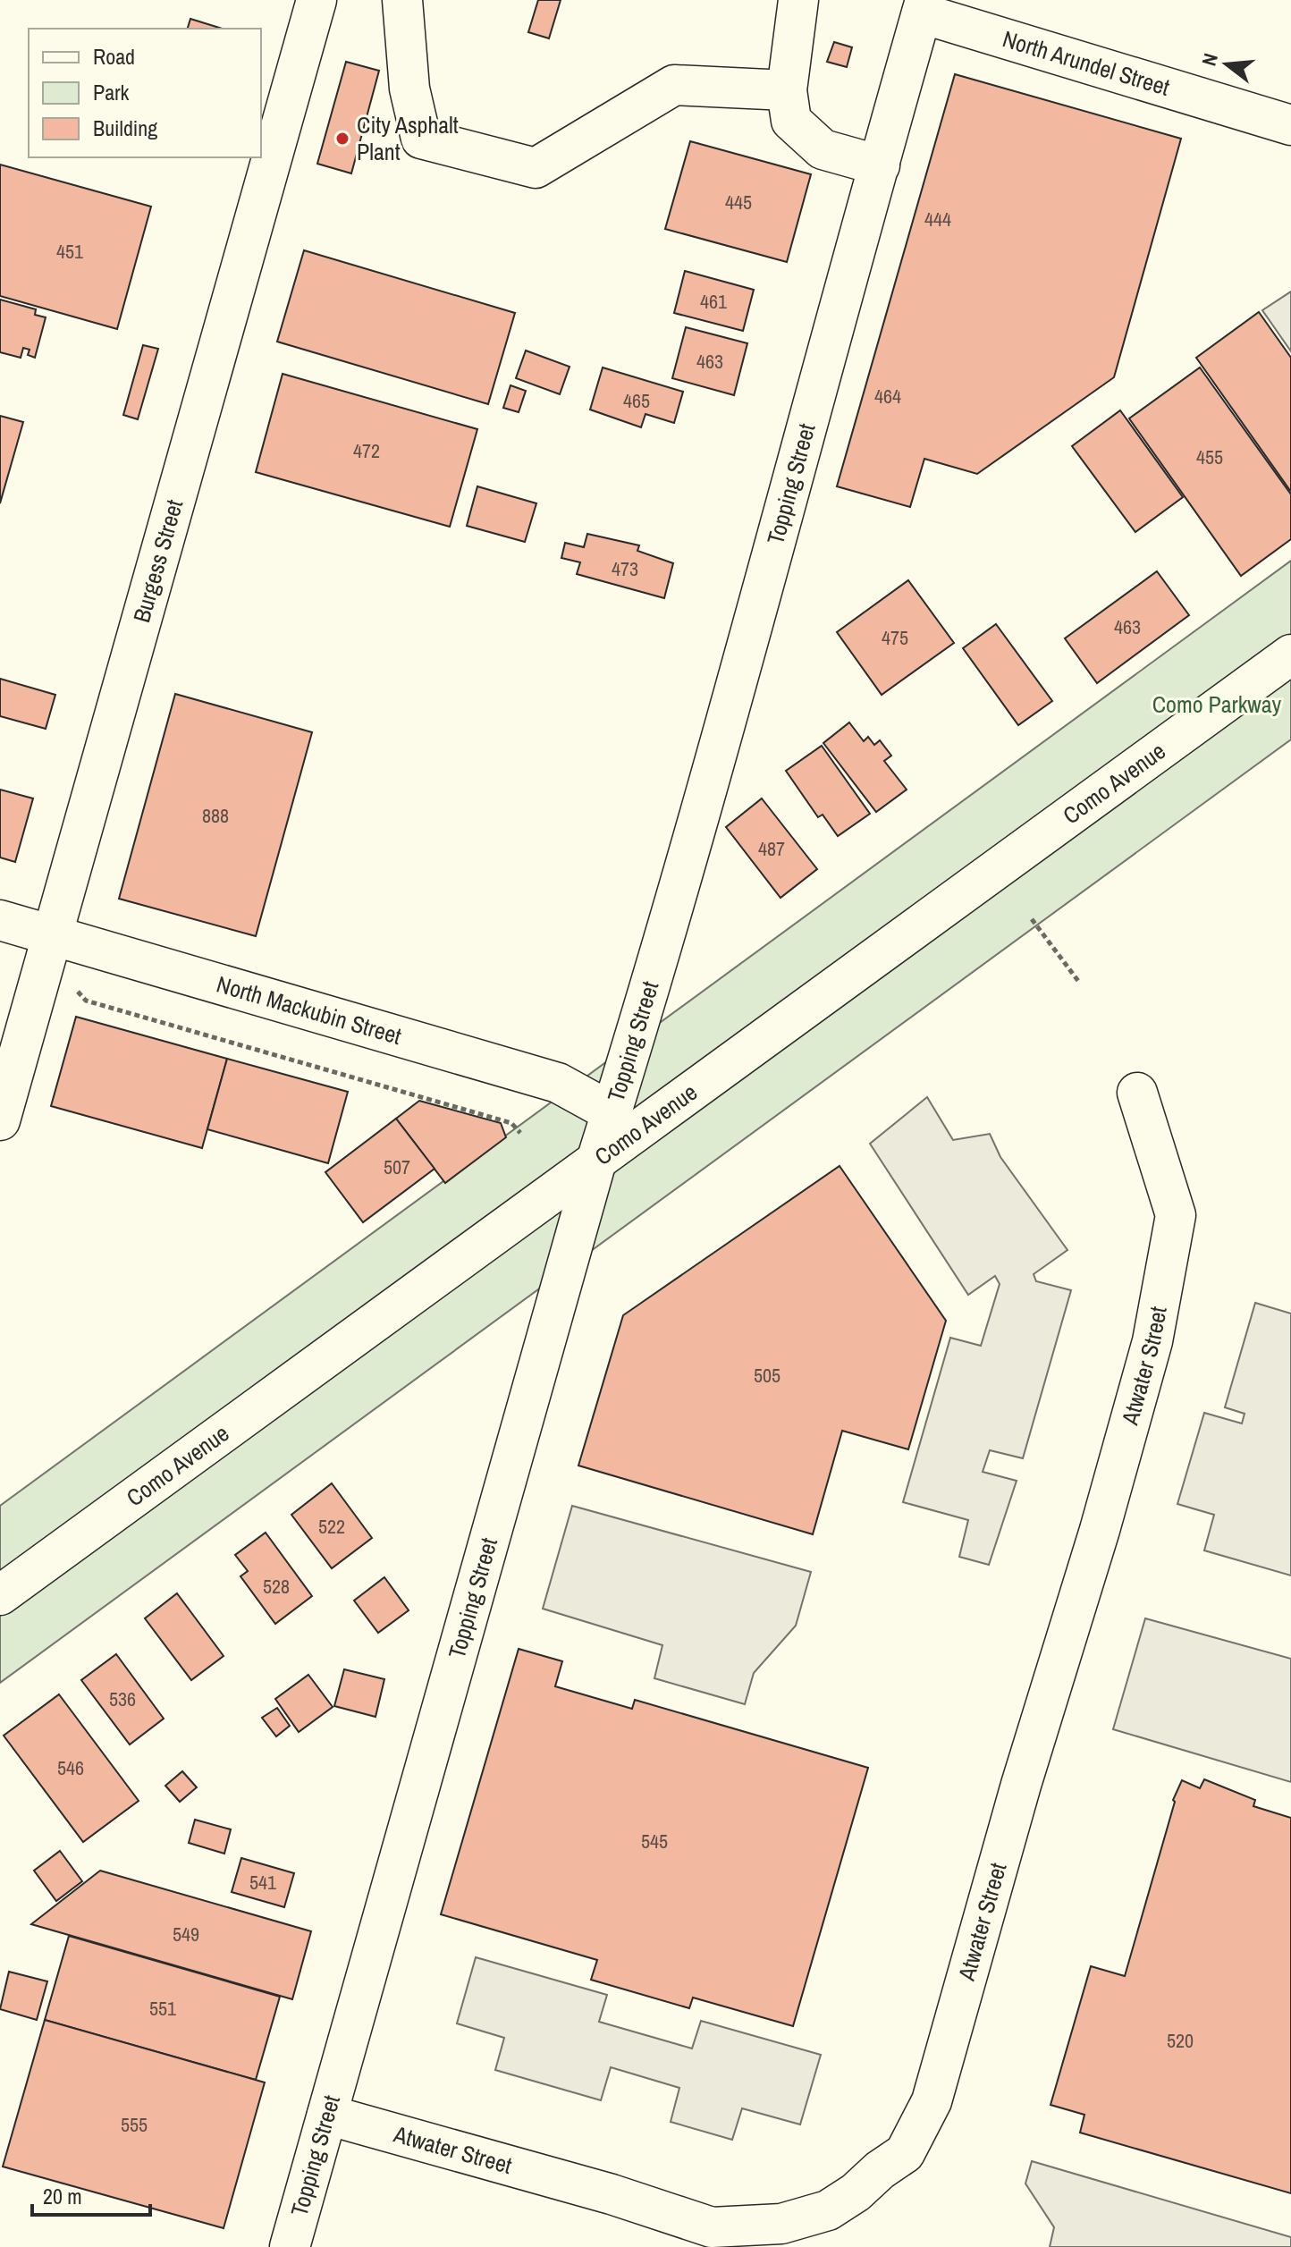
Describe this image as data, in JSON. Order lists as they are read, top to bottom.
{
  "streets": {
    "street": [
      "North Arundel Street",
      "Topping Street",
      "Burgess Street",
      "Como Avenue",
      "North Mackubin Street",
      "Atwater Street"
    ]
  },
  "crossings": [
    ["North Arundel Street", "Topping Street"],
    ["Topping Street", "Como Avenue"],
    ["Topping Street", "North Mackubin Street"],
    ["Topping Street", "Atwater Street"],
    ["Burgess Street", "North Mackubin Street"]
  ],
  "parks": ["Como Parkway"],
  "places": ["City Asphalt Plant"],
  "house_numbers": [
    "445",
    "444",
    "451",
    "461",
    "463",
    "464",
    "465",
    "472",
    "455",
    "473",
    "463",
    "475",
    "888",
    "487",
    "507",
    "505",
    "522",
    "528",
    "536",
    "546",
    "545",
    "541",
    "549",
    "551",
    "520",
    "555"
  ],
  "legend": ["Road", "Park", "Building"],
  "scale_bar": "20 m",
  "north": "left"
}
